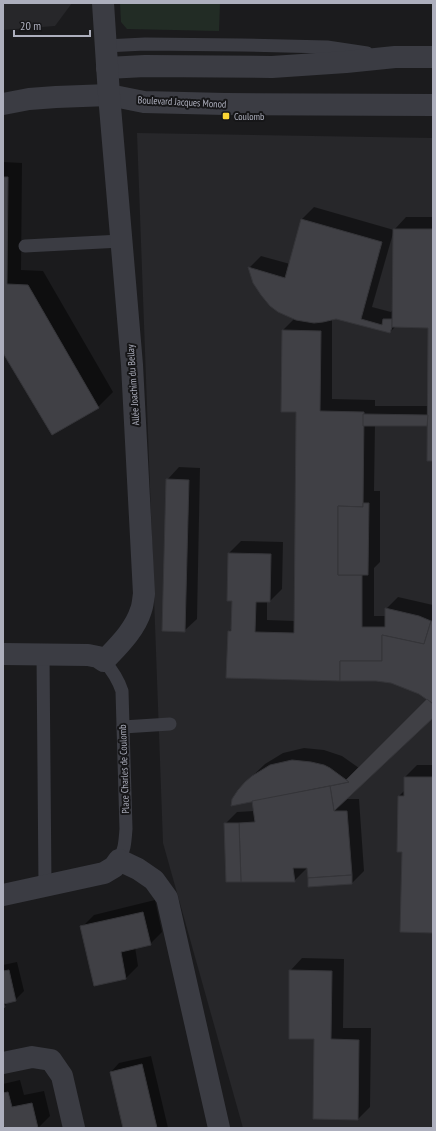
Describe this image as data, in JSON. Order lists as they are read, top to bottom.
{
  "streets": {
    "street": ["Boulevard Jacques Monod", "Allée Joachim du Bellay"],
    "lane": ["Place Charles de Coulomb"]
  },
  "crossings": [
    ["Boulevard Jacques Monod", "Allée Joachim du Bellay"],
    ["Allée Joachim du Bellay", "Place Charles de Coulomb"]
  ],
  "places": {
    "transit": ["Coulomb"]
  },
  "scale_bar": "20 m"
}
